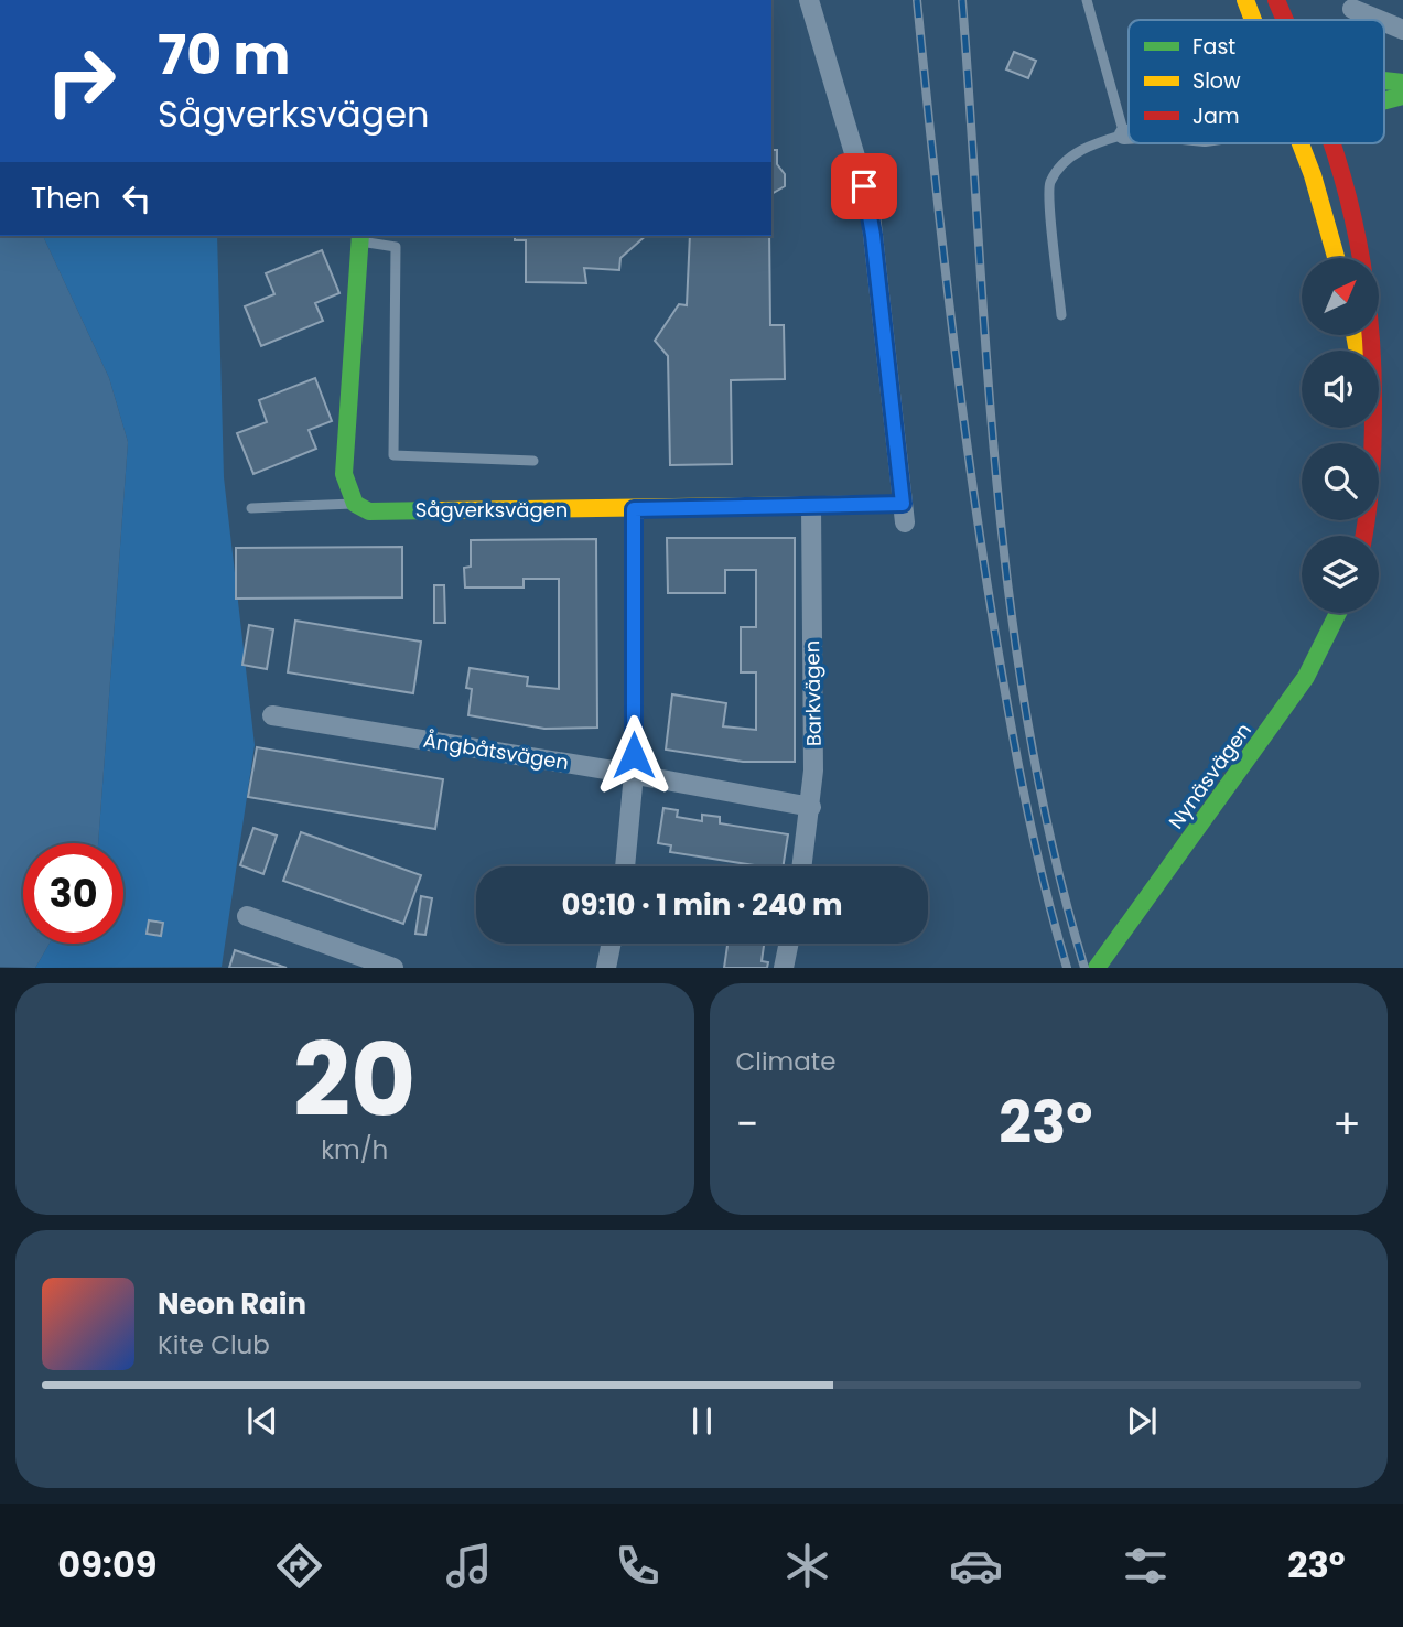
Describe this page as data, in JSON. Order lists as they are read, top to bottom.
{
  "streets": {
    "street": [
      "Sågverksvägen",
      "Barkvägen",
      "Ångbåtsvägen",
      "Nynäsvägen"
    ]
  },
  "crossings": [
    ["Sågverksvägen", "Barkvägen"],
    ["Barkvägen", "Ångbåtsvägen"]
  ],
  "legend": ["Fast", "Slow", "Jam"],
  "north": "top right",
  "page": {
    "turn": ["70 m", "Sågverksvägen"],
    "then": "Then",
    "limit": "30",
    "trip": "09:10 · 1 min · 240 m",
    "tile": [
      ["20", "km/h"],
      "Climate"
    ],
    "heat": ["−", "23°", "+"],
    "song": ["Neon Rain", "Kite Club"],
    "tabs": ["09:09", "23°"]
  }
}
